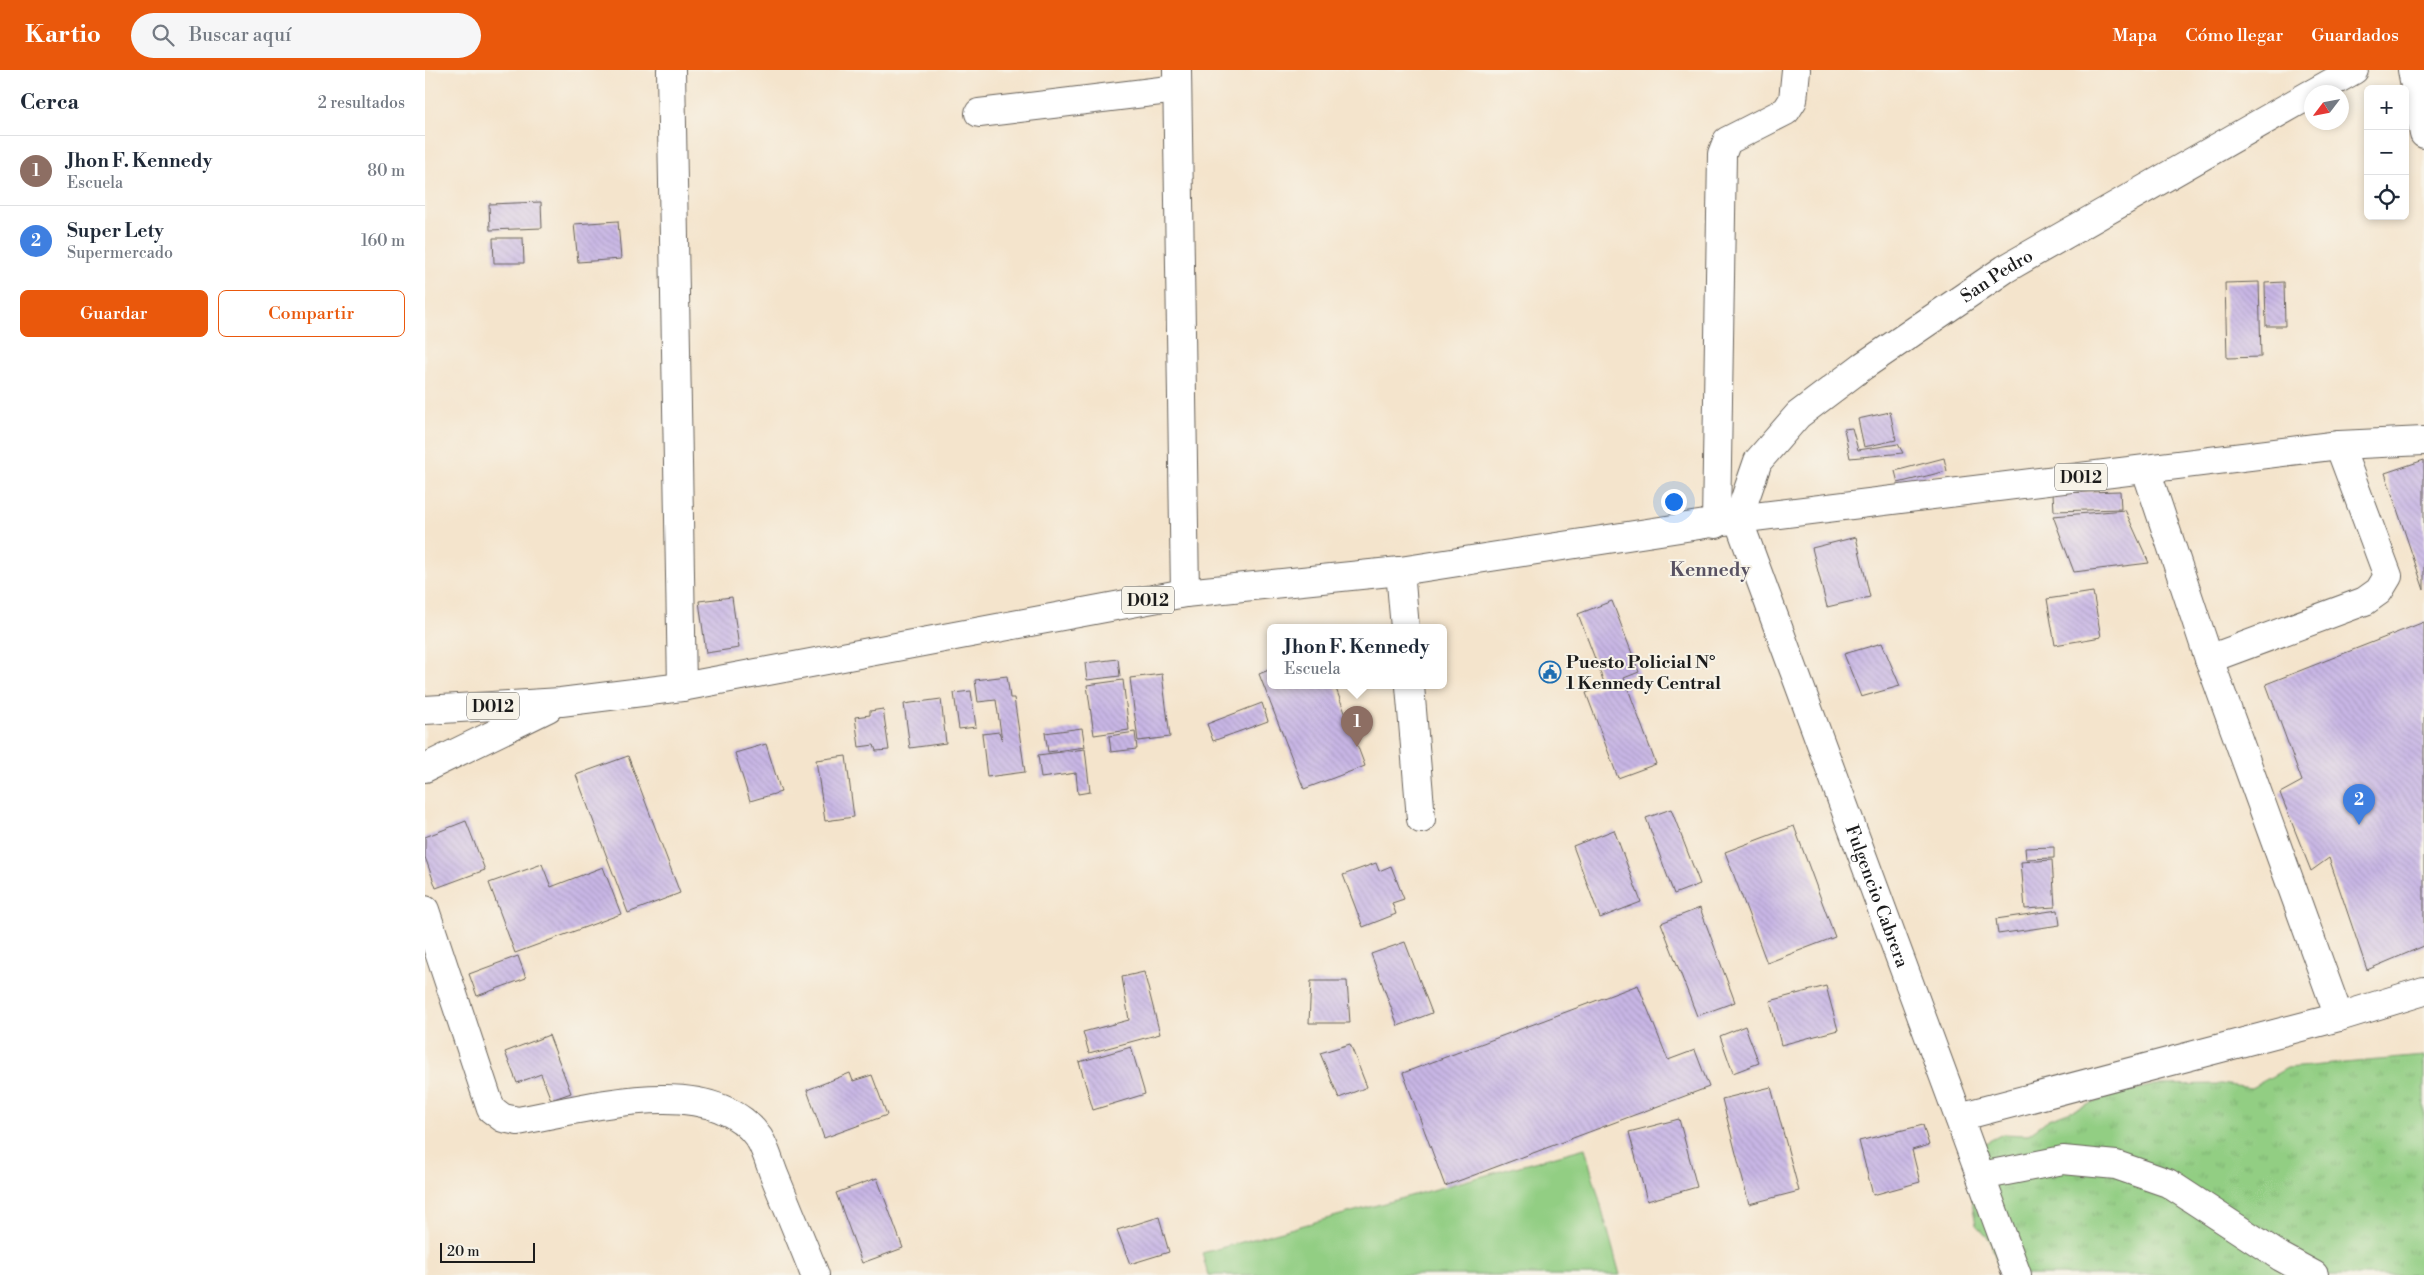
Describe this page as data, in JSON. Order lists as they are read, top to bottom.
{
  "streets": {
    "street": ["San Pedro", "D012", "Fulgencio Cabrera"]
  },
  "crossings": [
    ["San Pedro", "D012"],
    ["San Pedro", "Fulgencio Cabrera"],
    ["D012", "Fulgencio Cabrera"]
  ],
  "districts": ["Kennedy"],
  "places": {
    "public building": ["Puesto Policial N° 1 Kennedy Central"]
  },
  "scale_bar": "20 m",
  "north": "bottom left",
  "page": {
    "header": "Kartio",
    "search": "Buscar aquí",
    "nav": ["Mapa", "Cómo llegar", "Guardados"],
    "heading": ["Cerca", "2 resultados"],
    "map_buttons": ["+", "−"],
    "list": [
      {
        "mark": "1",
        "name": "Jhon F. Kennedy",
        "note": "Escuela",
        "value": "80 m"
      },
      {
        "mark": "2",
        "name": "Super Lety",
        "note": "Supermercado",
        "value": "160 m"
      }
    ],
    "buttons": ["Guardar", "Compartir"],
    "popup": ["Jhon F. Kennedy", "Escuela"],
    "pins": ["1", "2"],
    "scale": "20 m"
  }
}
